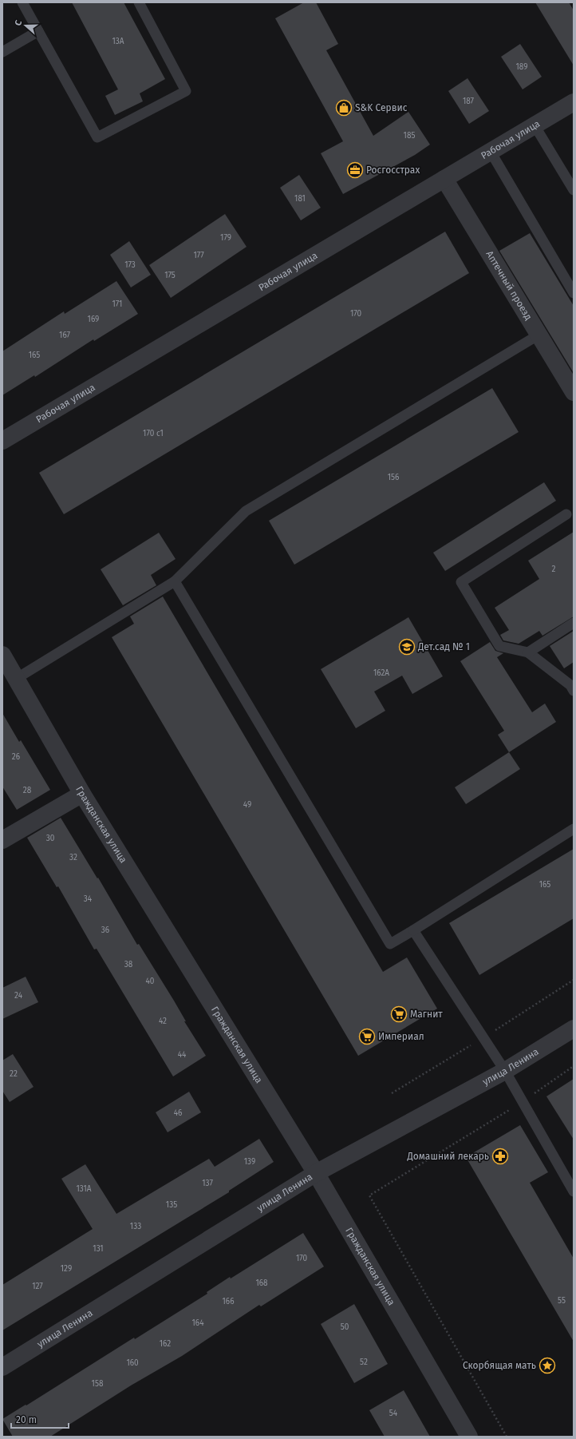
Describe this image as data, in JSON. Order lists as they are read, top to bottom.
{
  "streets": {
    "street": [
      "Рабочая улица",
      "Аптечный проезд",
      "Гражданская улица",
      "улица Ленина"
    ]
  },
  "crossings": [
    ["Рабочая улица", "Аптечный проезд"],
    ["Гражданская улица", "улица Ленина"]
  ],
  "places": {
    "shop": ["S&K Сервис"],
    "office": ["Росгосстрах"],
    "school or university": ["Дет.сад № 1"],
    "supermarket": ["Магнит", "Империал"],
    "pharmacy": ["Домашний лекарь"],
    "place": ["Скорбящая мать"]
  },
  "house_numbers": [
    "13А",
    "189",
    "187",
    "185",
    "181",
    "179",
    "177",
    "173",
    "175",
    "171",
    "170",
    "169",
    "167",
    "165",
    "170 с1",
    "156",
    "2",
    "162А",
    "26",
    "28",
    "49",
    "30",
    "32",
    "165",
    "34",
    "36",
    "38",
    "40",
    "24",
    "42",
    "44",
    "22",
    "46",
    "139",
    "137",
    "131А",
    "135",
    "133",
    "131",
    "170",
    "129",
    "168",
    "127",
    "55",
    "166",
    "164",
    "50",
    "162",
    "52",
    "160",
    "158",
    "54"
  ],
  "scale_bar": "20 m",
  "north": "left"
}
